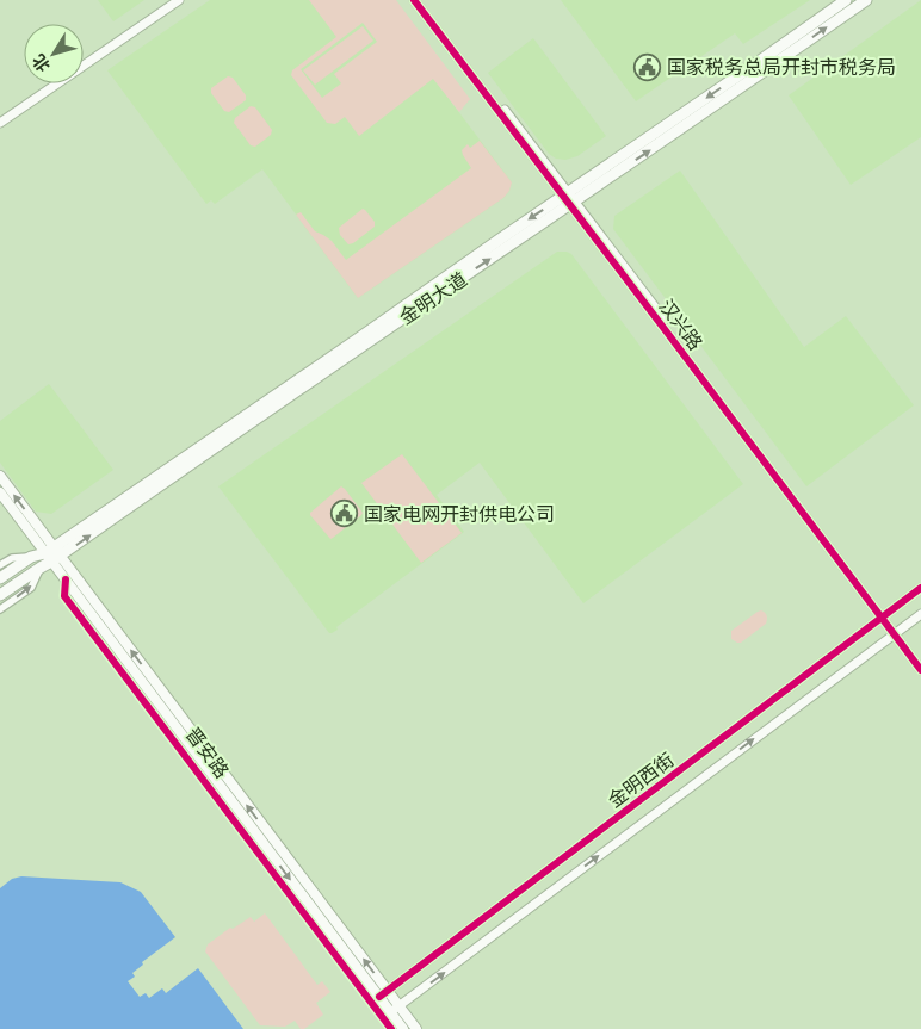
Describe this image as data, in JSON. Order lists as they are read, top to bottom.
{
  "streets": {
    "main road": ["金明大道", "晋安路"],
    "street": ["汉兴路", "金明西街"]
  },
  "crossings": [
    ["金明大道", "汉兴路"],
    ["金明大道", "晋安路"],
    ["汉兴路", "金明西街"],
    ["晋安路", "金明西街"]
  ],
  "places": {
    "public building": ["国家税务总局开封市税务局", "国家电网开封供电公司"]
  },
  "north": "bottom left"
}
